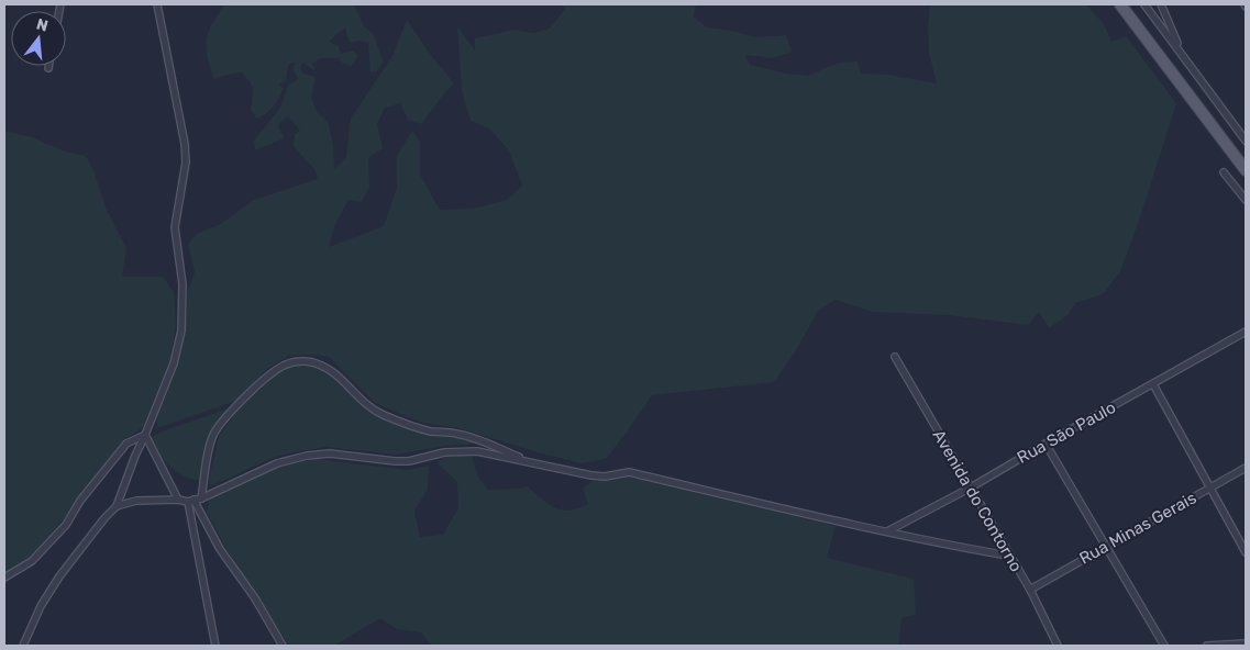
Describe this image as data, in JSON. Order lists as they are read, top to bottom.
{
  "streets": {
    "street": ["Rua São Paulo", "Avenida do Contorno", "Rua Minas Gerais"]
  },
  "crossings": [
    ["Rua São Paulo", "Avenida do Contorno"],
    ["Avenida do Contorno", "Rua Minas Gerais"]
  ],
  "north": "top"
}
